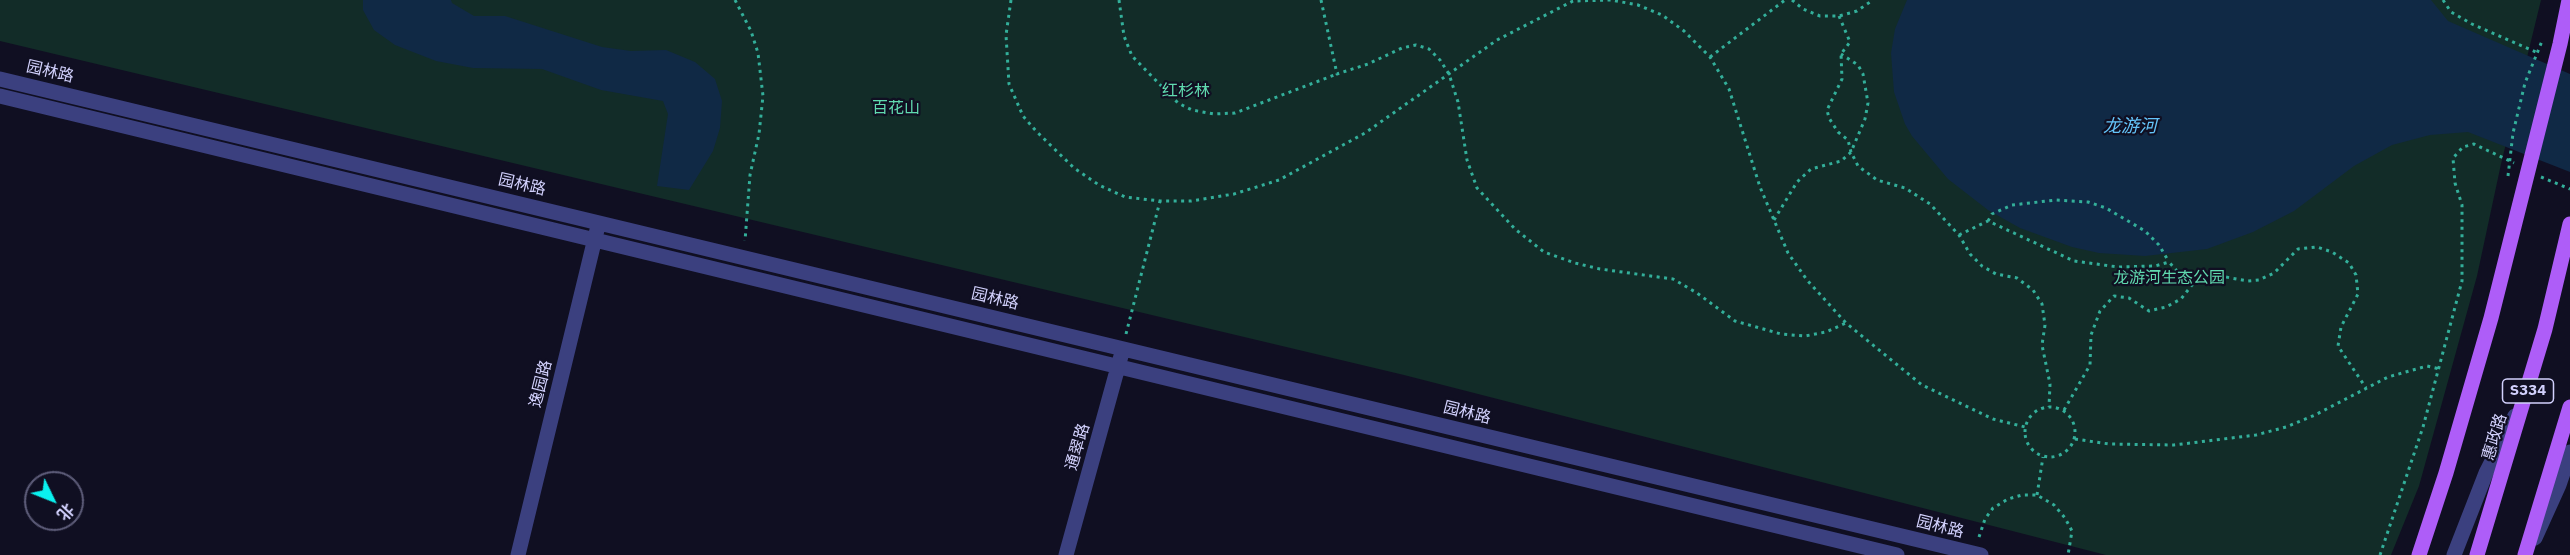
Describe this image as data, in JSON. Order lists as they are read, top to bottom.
{
  "streets": {
    "main road": ["S334", "惠政路"],
    "street": ["园林路", "逸园路", "通翠路"]
  },
  "crossings": [
    ["园林路", "逸园路"],
    ["园林路", "通翠路"]
  ],
  "water": ["龙游河"],
  "parks": ["红杉林", "百花山", "龙游河生态公园"],
  "north": "bottom right"
}
